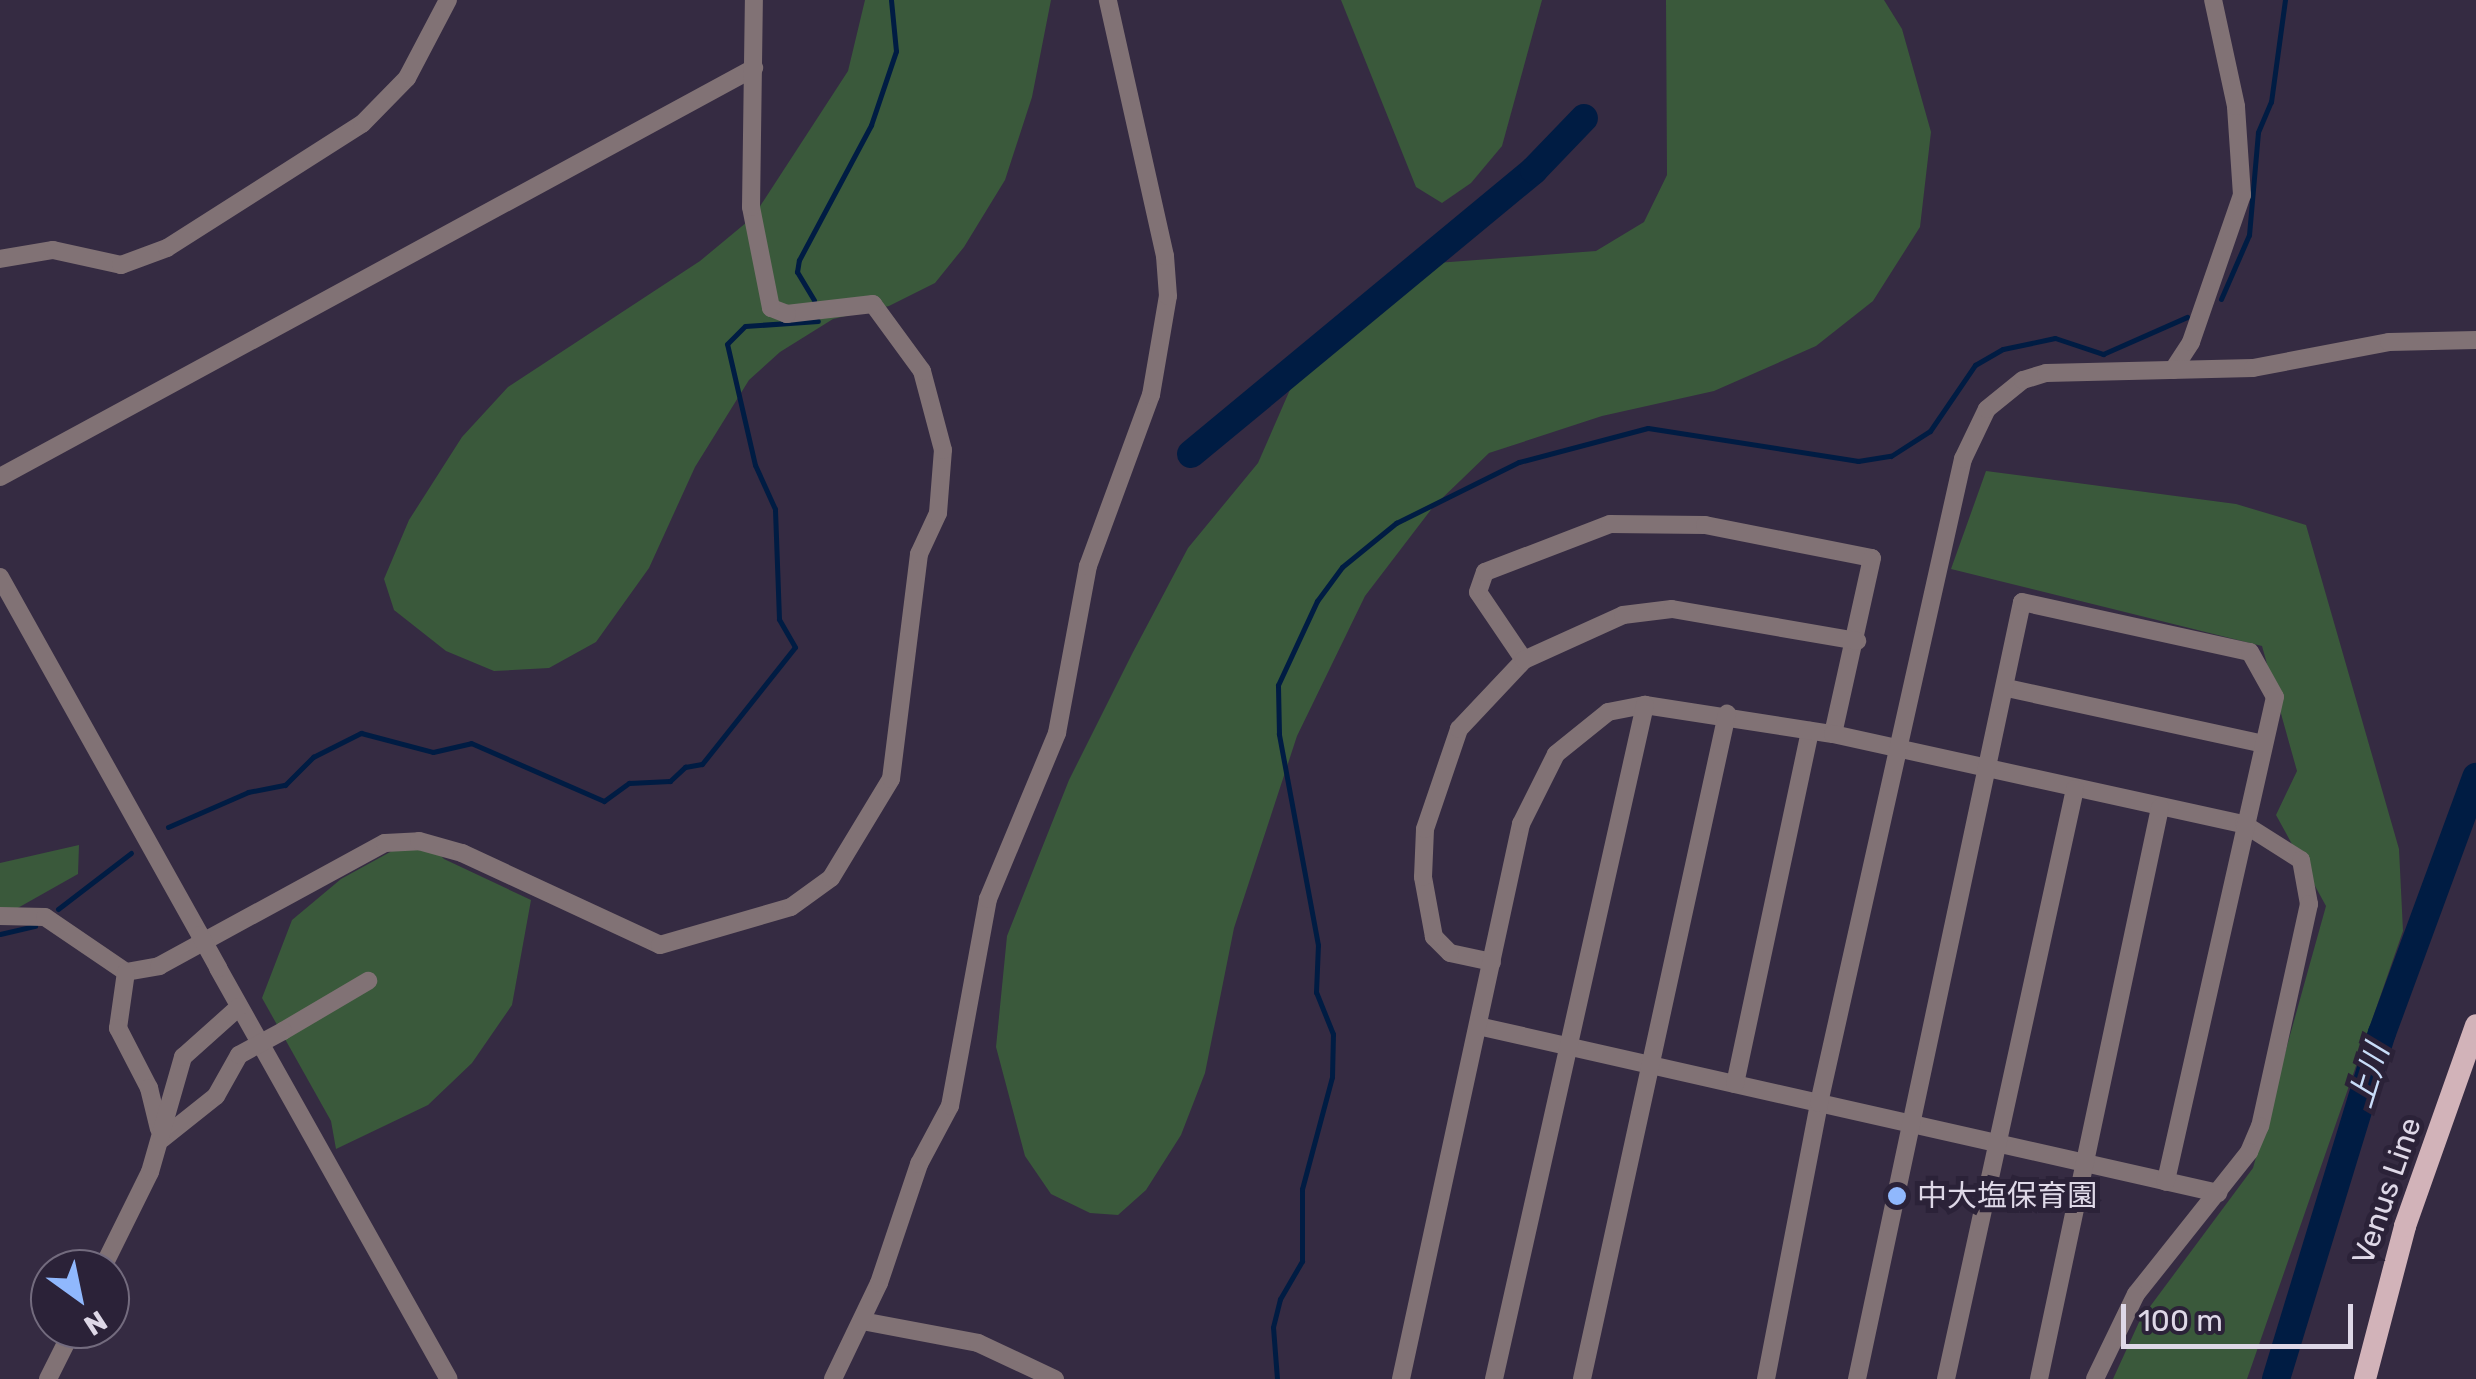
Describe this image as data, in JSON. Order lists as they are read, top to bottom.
{
  "streets": {
    "main road": ["Venus Line"]
  },
  "water": ["上川"],
  "places": ["中大塩保育園"],
  "scale_bar": "100 m",
  "north": "bottom right"
}
